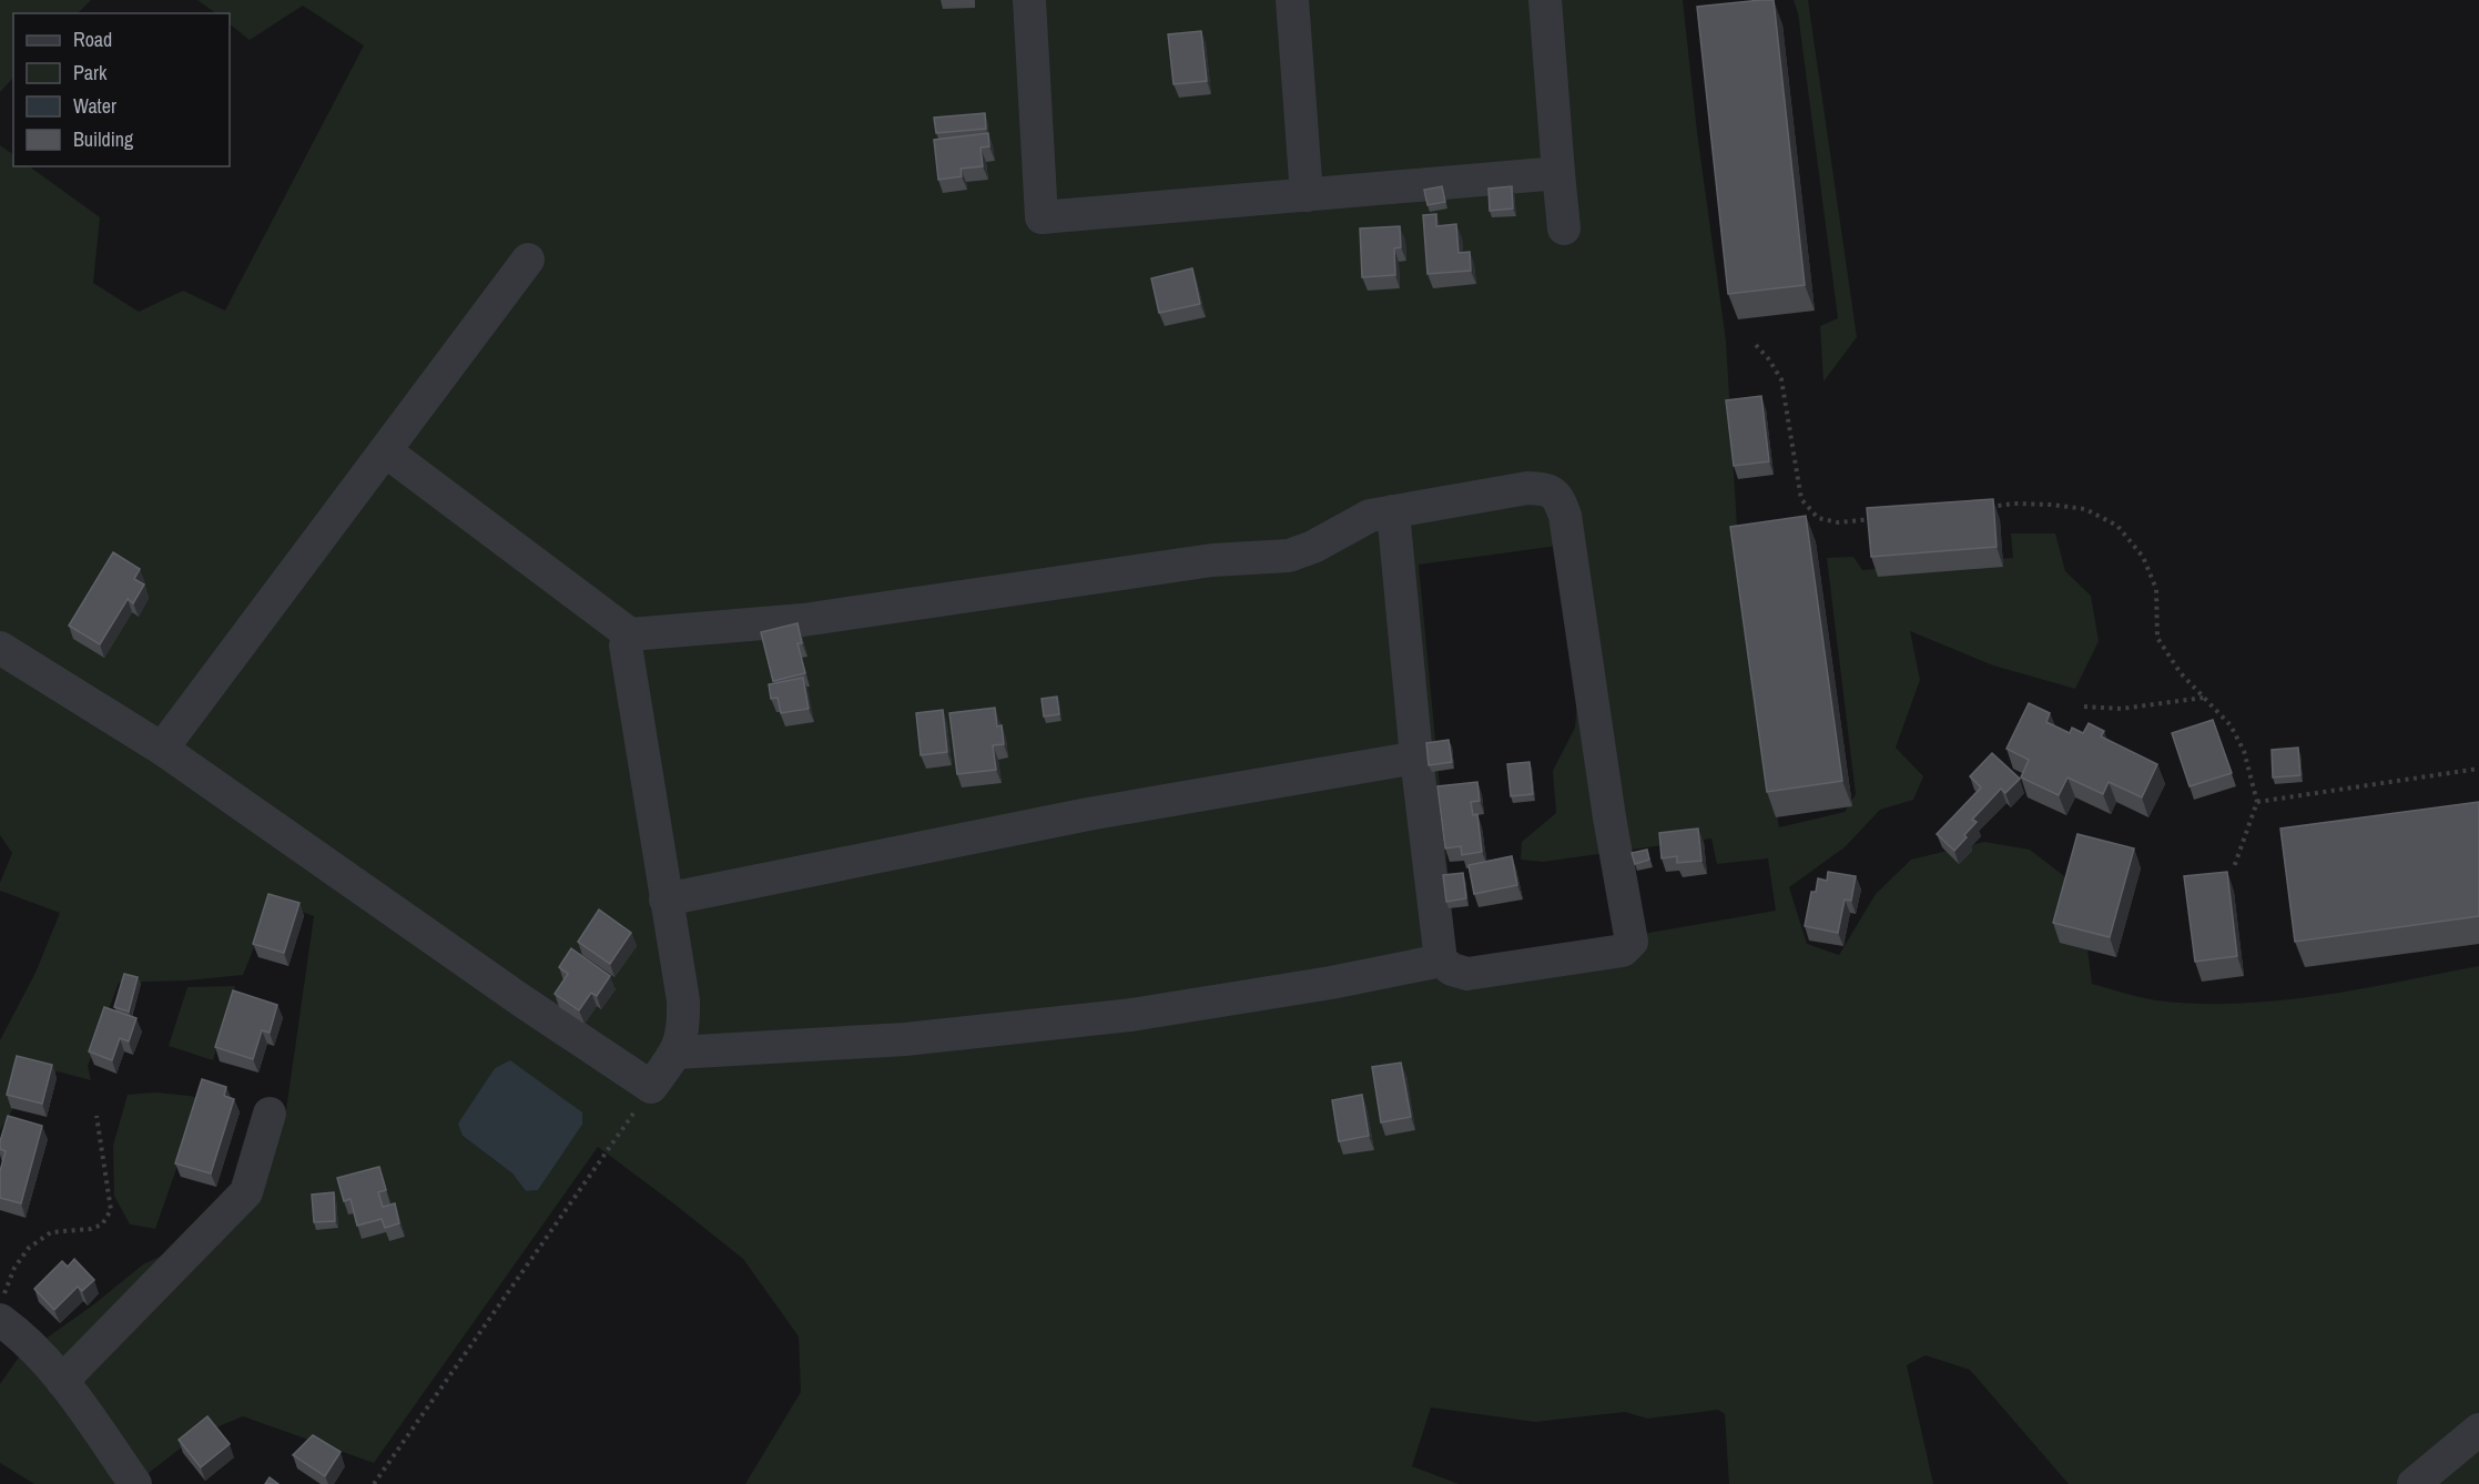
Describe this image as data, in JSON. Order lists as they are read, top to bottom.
{
  "legend": [
    "Road",
    "Park",
    "Water",
    "Building"
  ]
}
